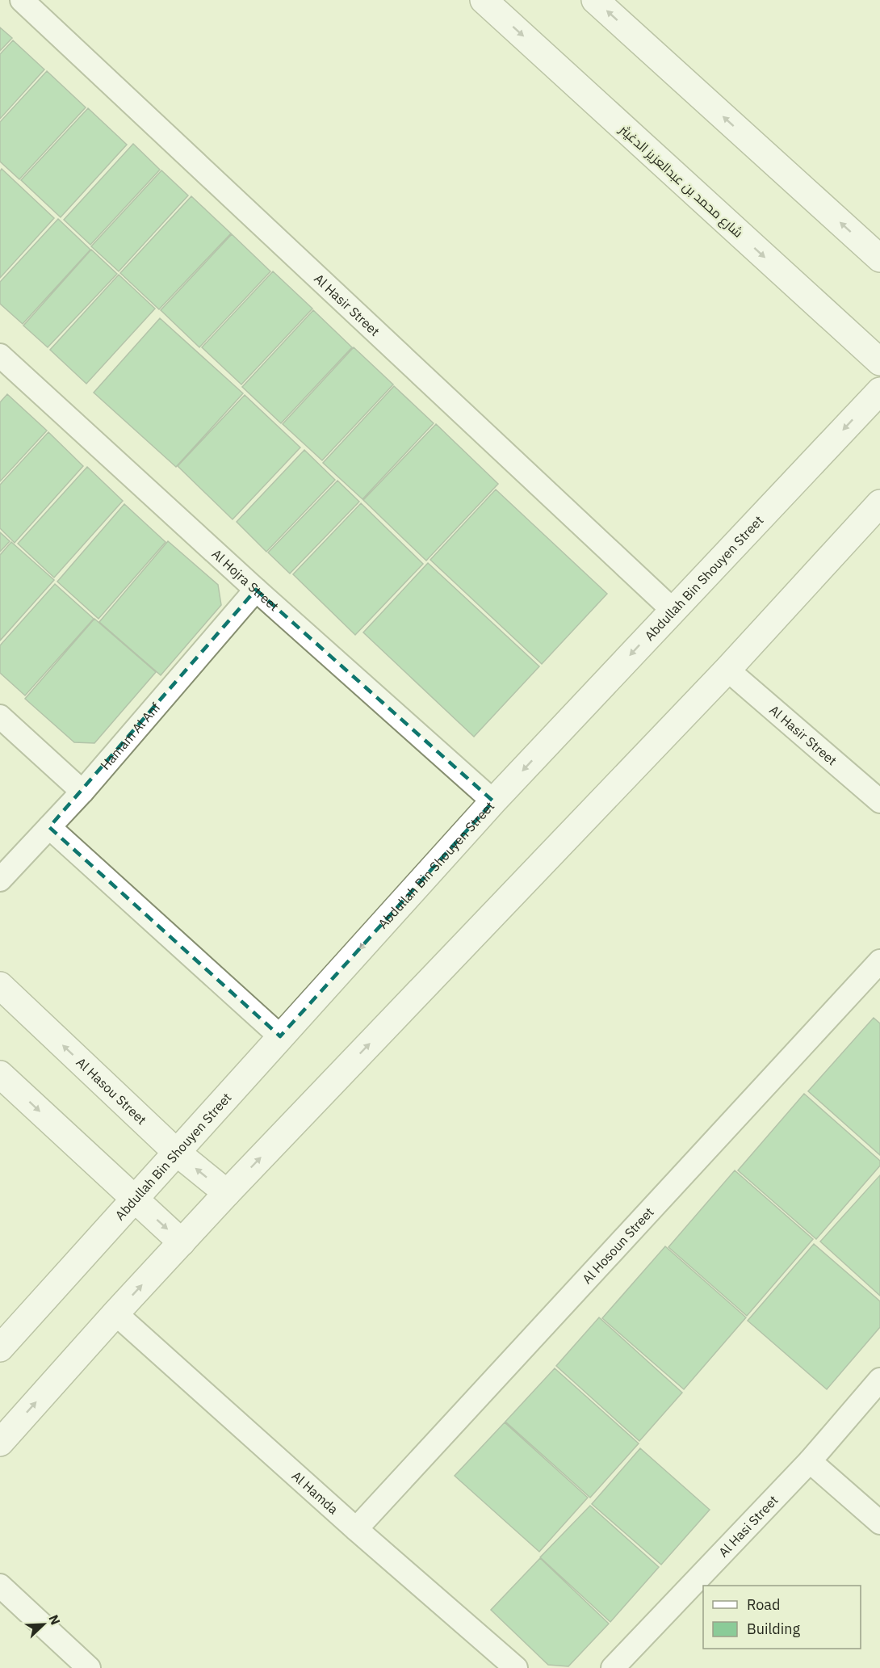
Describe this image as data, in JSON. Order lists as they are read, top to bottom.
{
  "streets": {
    "street": [
      "شارع محمد بن عبدالعزيز الدغيثر",
      "Al Hasir Street",
      "Abdullah Bin Shouyen Street",
      "Al Hojra Street",
      "Hamam Al Anf",
      "Al Hasou Street",
      "Al Hosoun Street",
      "Al Hamda",
      "Al Hasi Street"
    ]
  },
  "crossings": [
    ["Al Hasir Street", "Abdullah Bin Shouyen Street"],
    ["Abdullah Bin Shouyen Street", "Al Hojra Street"],
    ["Abdullah Bin Shouyen Street", "Al Hasou Street"],
    ["Al Hojra Street", "Hamam Al Anf"],
    ["Al Hosoun Street", "Al Hamda"]
  ],
  "legend": ["Road", "Building"],
  "north": "top right"
}
